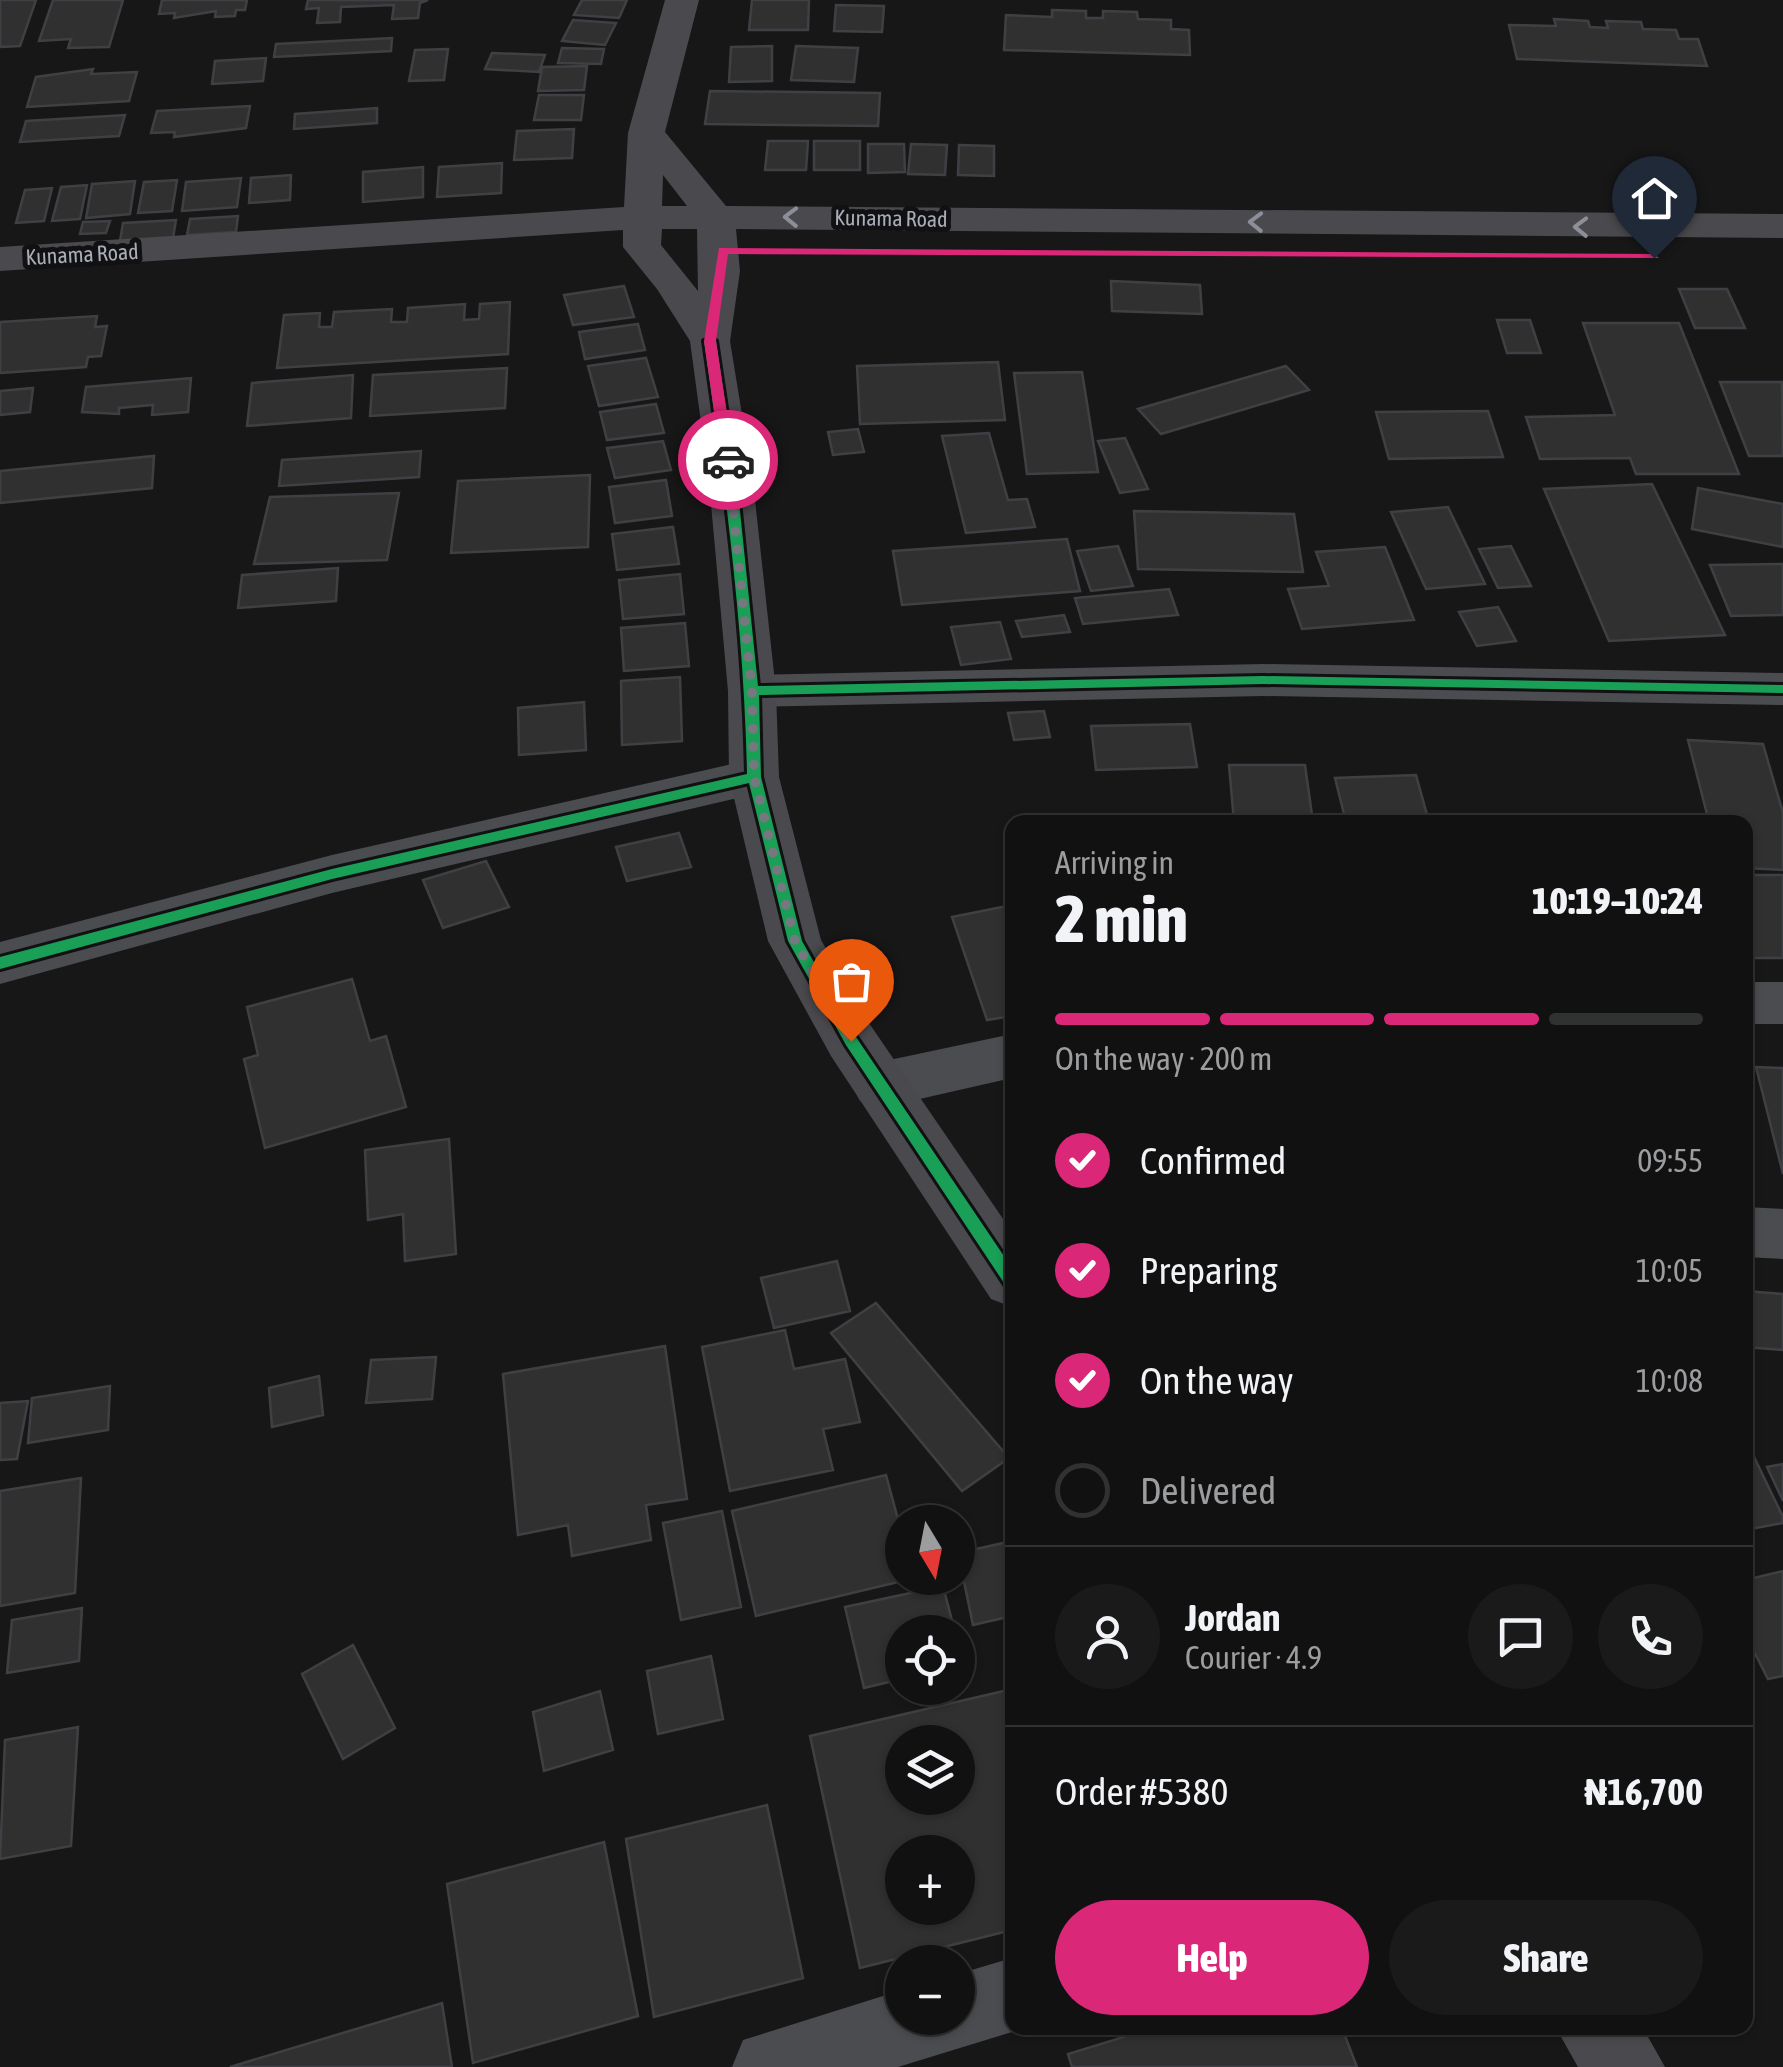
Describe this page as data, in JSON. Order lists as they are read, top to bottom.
{
  "streets": {
    "main road": ["Kunama Road"]
  },
  "north": "bottom",
  "page": {
    "heading": ["2 min", "Arriving in", "10:19–10:24"],
    "panel": [
      "Jordan",
      "Courier · 4.9",
      "Order #5380",
      "₦16,700"
    ],
    "bar": "On the way · 200 m",
    "list": [
      ["Confirmed", "09:55"],
      ["Preparing", "10:05"],
      ["On the way", "10:08"],
      "Delivered"
    ],
    "map_buttons": ["+", "−"],
    "buttons": ["Help", "Share"]
  }
}
